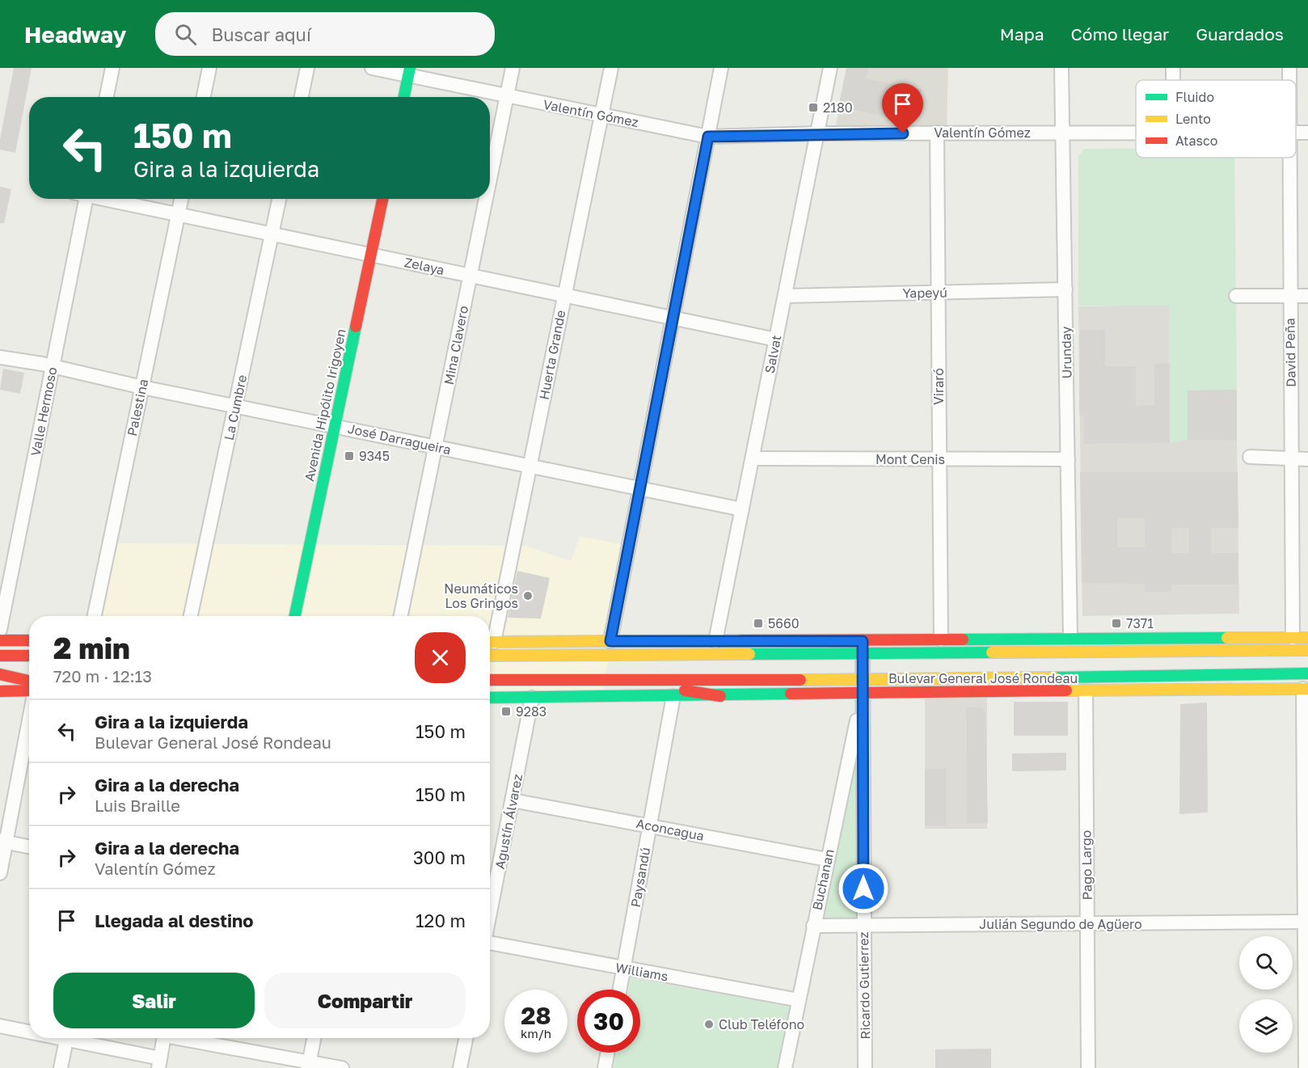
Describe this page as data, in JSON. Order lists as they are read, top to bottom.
{
  "streets": {
    "main road": ["Avenida Hipólito Irigoyen", "Bulevar General José Rondeau"],
    "street": [
      "Valentín Gómez",
      "Zelaya",
      "Yapeyú",
      "Mina Clavero",
      "Urunday",
      "David Peña",
      "Salvat",
      "Huerta Grande",
      "Viraró",
      "Palestina",
      "La Cumbre",
      "Valle Hermoso",
      "José Darragueira",
      "Mont Cenis",
      "Agustín Álvarez",
      "Aconcagua",
      "Pago Largo",
      "Paysandú",
      "Buchanan",
      "Julián Segundo de Agüero",
      "Williams",
      "Ricardo Gutierrez"
    ]
  },
  "crossings": [
    ["Valentín Gómez", "Mina Clavero"],
    ["Valentín Gómez", "Urunday"],
    ["Valentín Gómez", "Salvat"],
    ["Valentín Gómez", "Huerta Grande"],
    ["Valentín Gómez", "Viraró"],
    ["Zelaya", "Mina Clavero"],
    ["Zelaya", "Salvat"],
    ["Zelaya", "Huerta Grande"],
    ["Zelaya", "Avenida Hipólito Irigoyen"],
    ["Zelaya", "Palestina"],
    ["Zelaya", "La Cumbre"],
    ["Yapeyú", "Urunday"],
    ["Yapeyú", "Salvat"],
    ["Yapeyú", "Viraró"],
    ["Mina Clavero", "José Darragueira"],
    ["Urunday", "Mont Cenis"],
    ["Urunday", "Bulevar General José Rondeau"],
    ["David Peña", "Bulevar General José Rondeau"],
    ["Salvat", "José Darragueira"],
    ["Salvat", "Mont Cenis"],
    ["Salvat", "Bulevar General José Rondeau"],
    ["Huerta Grande", "José Darragueira"],
    ["Viraró", "Mont Cenis"],
    ["Viraró", "Bulevar General José Rondeau"],
    ["Avenida Hipólito Irigoyen", "José Darragueira"],
    ["Palestina", "José Darragueira"],
    ["La Cumbre", "José Darragueira"],
    ["Valle Hermoso", "José Darragueira"],
    ["Bulevar General José Rondeau", "Agustín Álvarez"],
    ["Bulevar General José Rondeau", "Pago Largo"],
    ["Bulevar General José Rondeau", "Paysandú"],
    ["Bulevar General José Rondeau", "Ricardo Gutierrez"],
    ["Agustín Álvarez", "Aconcagua"],
    ["Aconcagua", "Paysandú"],
    ["Aconcagua", "Buchanan"],
    ["Pago Largo", "Julián Segundo de Agüero"],
    ["Paysandú", "Williams"],
    ["Buchanan", "Julián Segundo de Agüero"],
    ["Buchanan", "Williams"],
    ["Buchanan", "Ricardo Gutierrez"],
    ["Julián Segundo de Agüero", "Ricardo Gutierrez"]
  ],
  "places": {
    "transit": [
      "2180",
      "9345",
      "5660",
      "7371",
      "9283"
    ],
    "other": ["Neumáticos Los Gringos", "Club Teléfono"]
  },
  "legend": ["Fluido", "Lento", "Atasco"],
  "page": {
    "header": "Headway",
    "search": "Buscar aquí",
    "nav": ["Mapa", "Cómo llegar", "Guardados"],
    "turn": ["150 m", "Gira a la izquierda"],
    "heading": ["2 min", "720 m · 12:13"],
    "list": [
      {
        "name": "Gira a la izquierda",
        "note": "Bulevar General José Rondeau",
        "value": "150 m"
      },
      {
        "name": "Gira a la derecha",
        "note": "Luis Braille",
        "value": "150 m"
      },
      {
        "name": "Gira a la derecha",
        "note": "Valentín Gómez",
        "value": "300 m"
      },
      {
        "name": "Llegada al destino",
        "value": "120 m"
      }
    ],
    "buttons": ["Salir", "Compartir"],
    "speed": "28 km/h",
    "limit": "30"
  }
}
